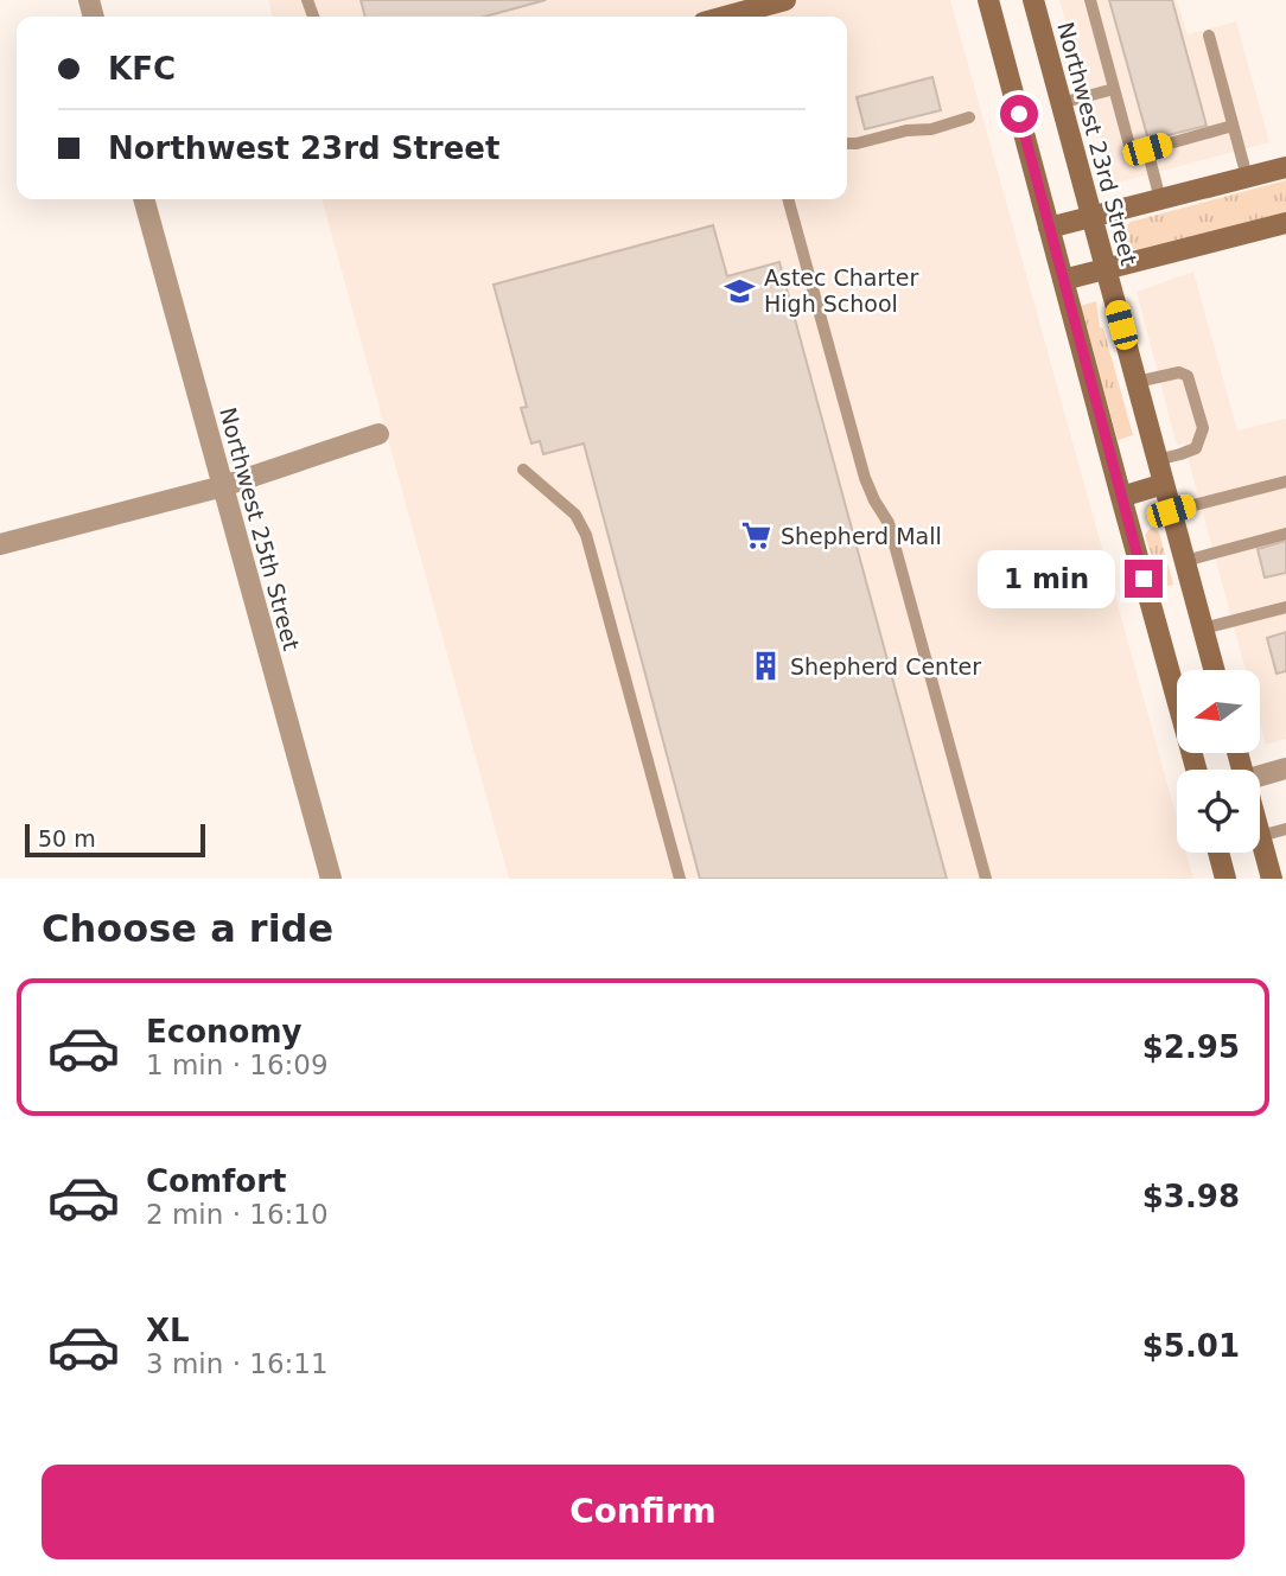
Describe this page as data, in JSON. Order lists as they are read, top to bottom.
{
  "streets": {
    "main road": ["Northwest 23rd Street"],
    "street": ["Northwest 25th Street"]
  },
  "places": {
    "school or university": ["Astec Charter High School"],
    "supermarket": ["Shepherd Mall"],
    "building": ["Shepherd Center"]
  },
  "scale_bar": "50 m",
  "north": "left",
  "page": {
    "banner": ["KFC", "Northwest 23rd Street"],
    "bubble": "1 min",
    "scale": "50 m",
    "heading": "Choose a ride",
    "list": [
      {
        "name": "Economy",
        "note": "1 min · 16:09",
        "value": "$2.95"
      },
      {
        "name": "Comfort",
        "note": "2 min · 16:10",
        "value": "$3.98"
      },
      {
        "name": "XL",
        "note": "3 min · 16:11",
        "value": "$5.01"
      }
    ],
    "buttons": "Confirm"
  }
}
